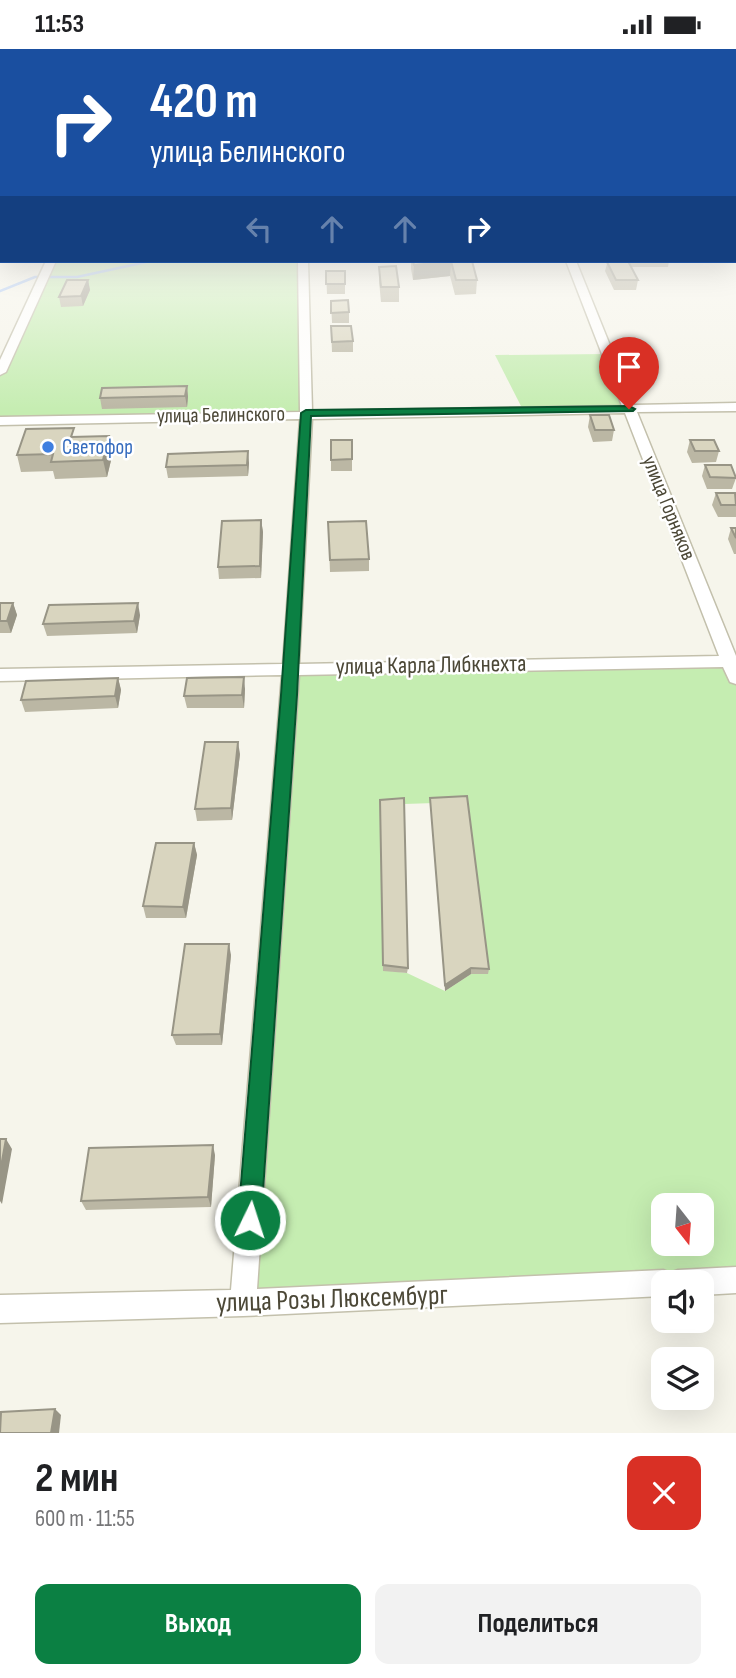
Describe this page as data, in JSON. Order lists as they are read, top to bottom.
{
  "streets": {
    "street": [
      "улица Белинского",
      "улица Горняков",
      "улица Карла Либкнехта",
      "улица Розы Люксембург"
    ]
  },
  "crossings": [
    ["улица Белинского", "улица Горняков"],
    ["улица Горняков", "улица Карла Либкнехта"]
  ],
  "places": ["Светофор"],
  "north": "bottom",
  "page": {
    "status": "11:53",
    "turn": ["420 m", "улица Белинского"],
    "heading": ["2 мин", "600 m · 11:55"],
    "buttons": ["Выход", "Поделиться"]
  }
}
